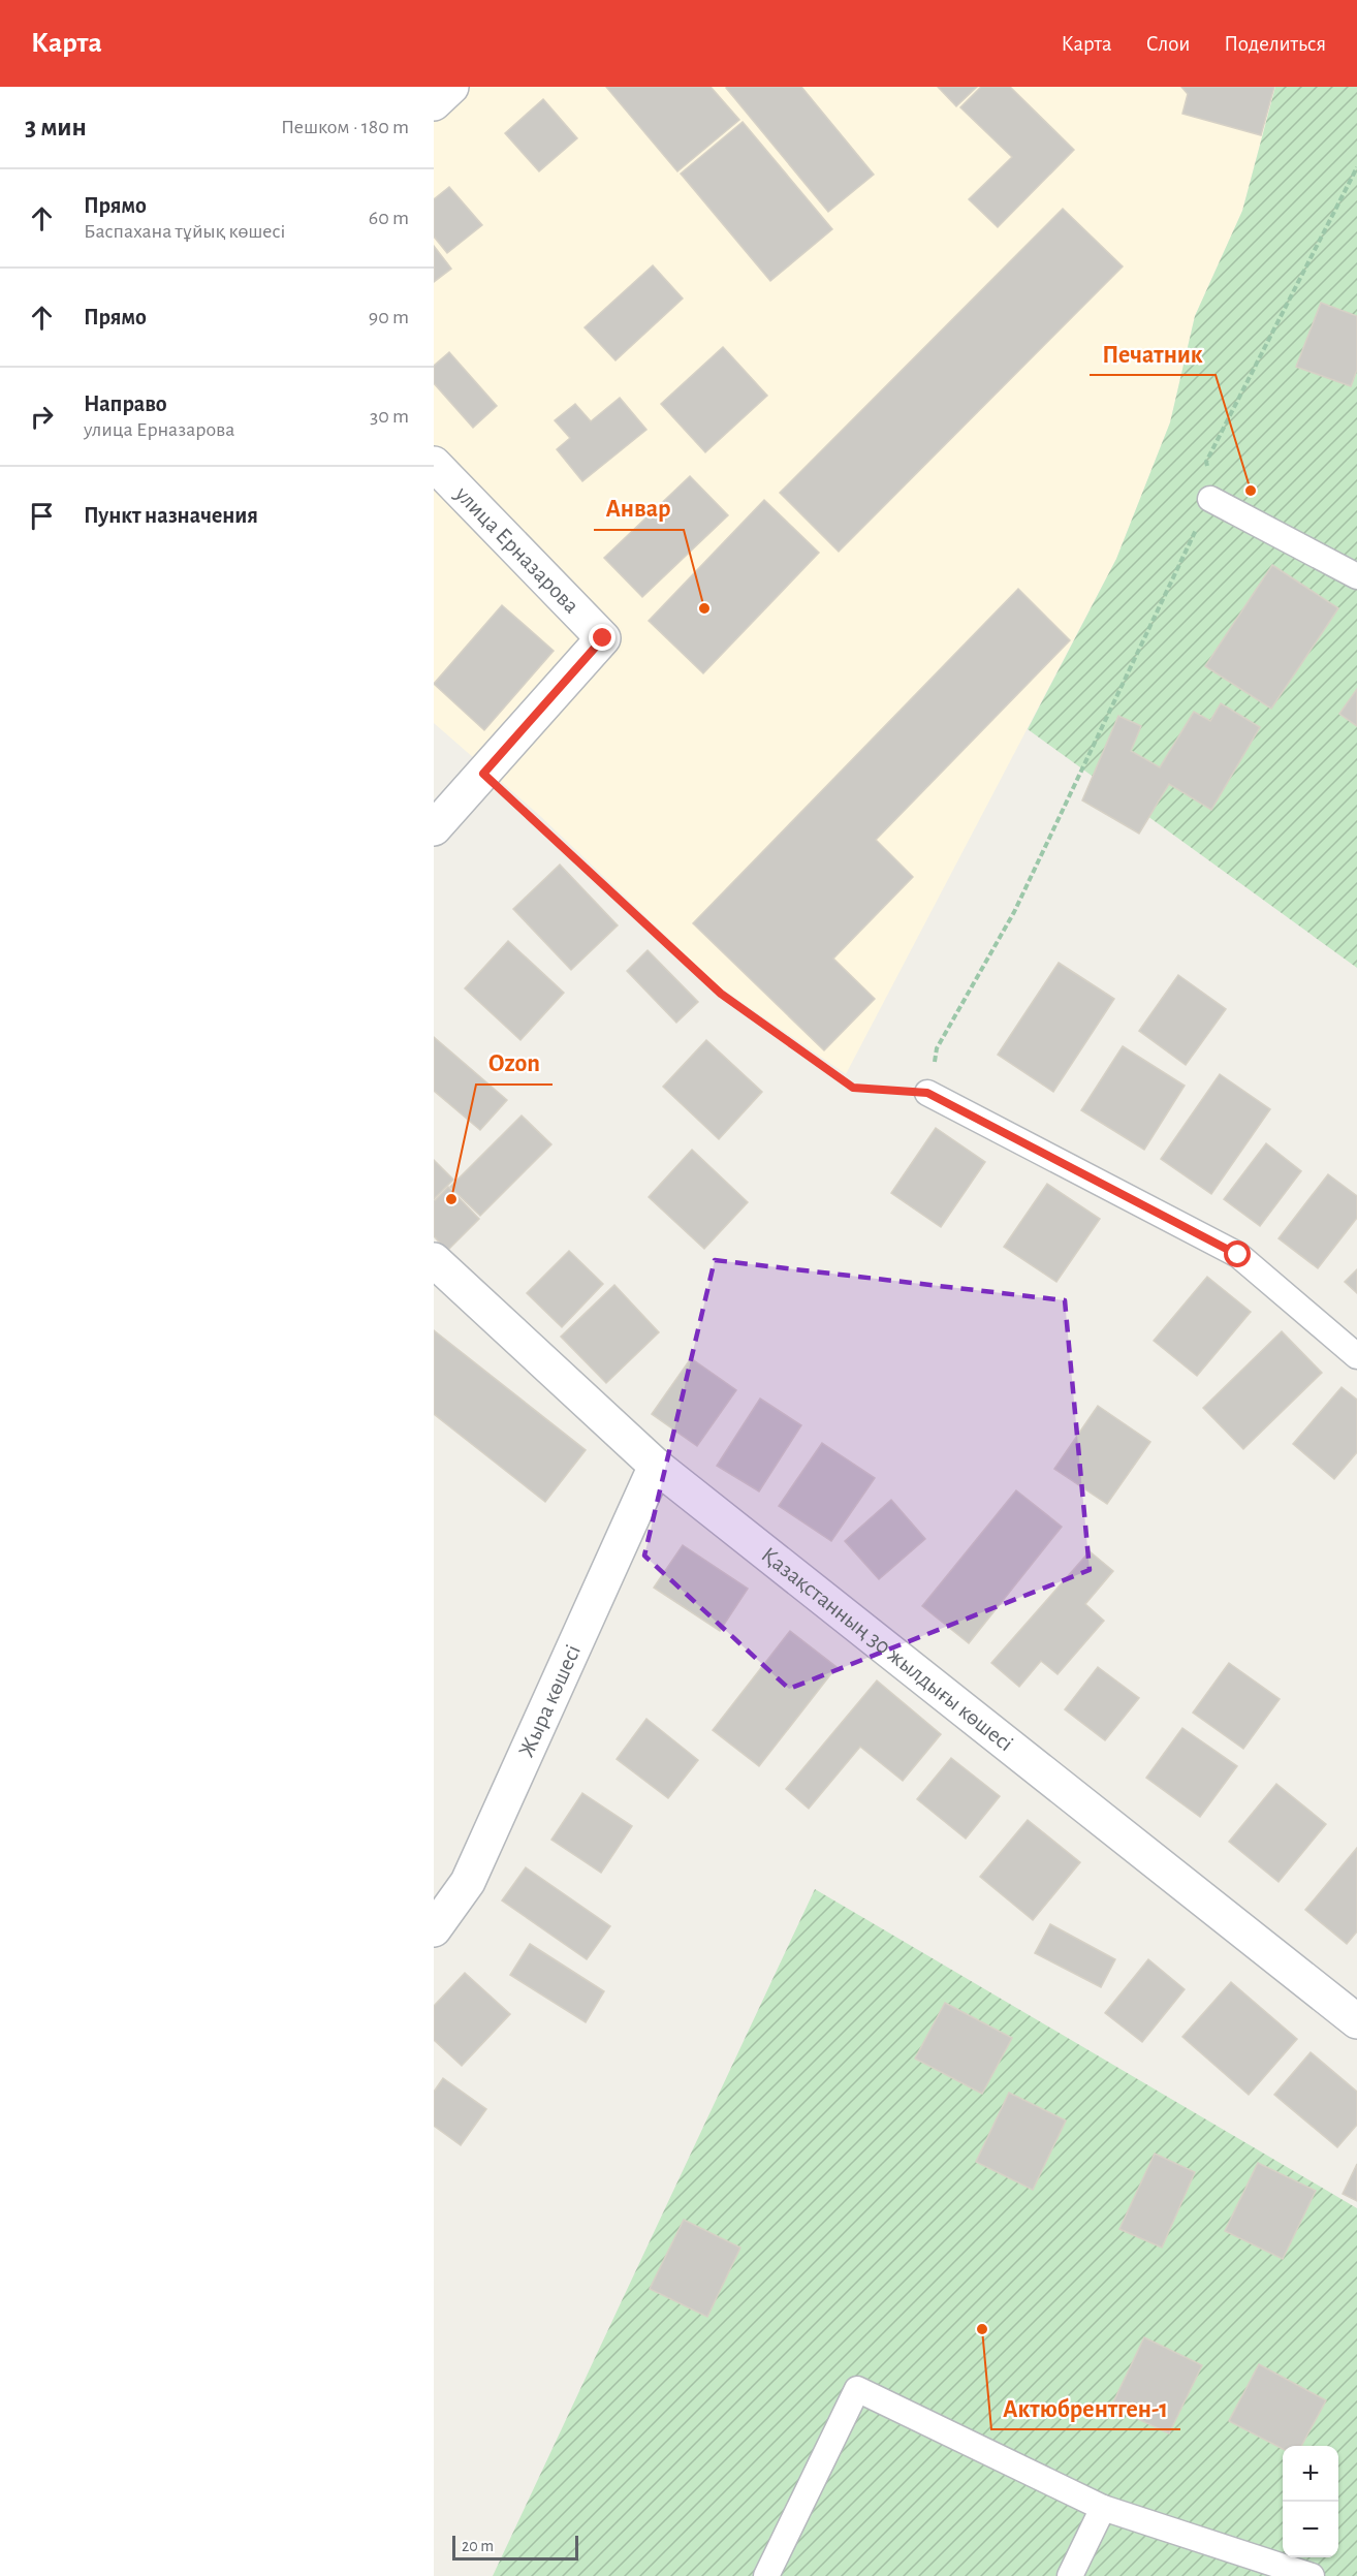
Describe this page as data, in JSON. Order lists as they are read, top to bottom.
{
  "streets": {
    "street": ["улица Ерназарова", "Қазақстанның 30 жылдығы көшесі", "Жыра көшесі"]
  },
  "crossings": [
    ["Қазақстанның 30 жылдығы көшесі", "Жыра көшесі"]
  ],
  "places": [
    "Печатник",
    "Анвар",
    "Ozon",
    "Актюбрентген-1"
  ],
  "scale_bar": "20 m",
  "page": {
    "header": "Карта",
    "nav": ["Карта", "Слои", "Поделиться"],
    "heading": ["3 мин", "Пешком · 180 m"],
    "list": [
      ["Прямо", "Баспахана тұйық көшесі", "60 m"],
      ["Прямо", "90 m"],
      ["Направо", "улица Ерназарова", "30 m"],
      "Пункт назначения"
    ],
    "map_buttons": ["+", "−"],
    "scale": "20 m"
  }
}
